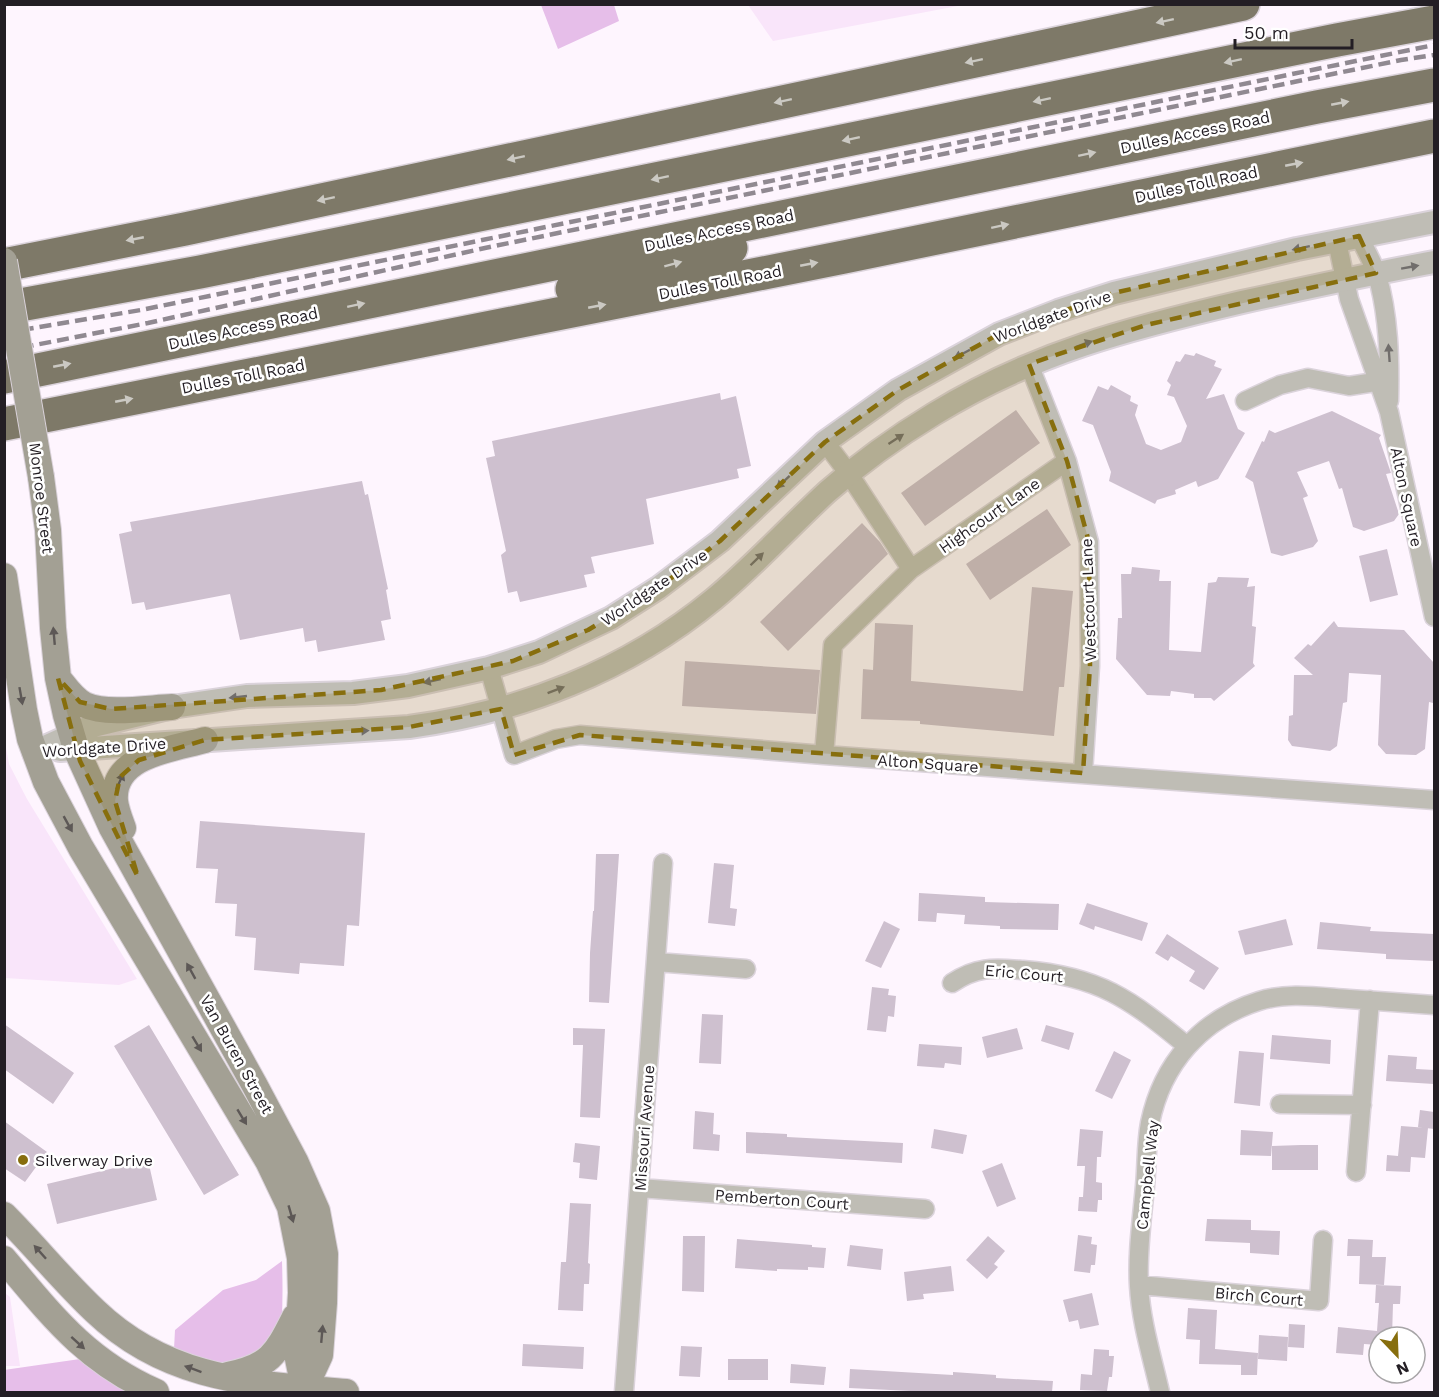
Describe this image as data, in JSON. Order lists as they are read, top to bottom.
{
  "streets": {
    "highway": ["Dulles Access Road", "Dulles Toll Road"],
    "main road": ["Monroe Street", "Van Buren Street"],
    "street": [
      "Worldgate Drive",
      "Alton Square",
      "Highcourt Lane",
      "Westcourt Lane",
      "Eric Court",
      "Missouri Avenue",
      "Campbell Way",
      "Pemberton Court",
      "Birch Court"
    ]
  },
  "crossings": [
    ["Worldgate Drive", "Alton Square"],
    ["Worldgate Drive", "Monroe Street"],
    ["Worldgate Drive", "Westcourt Lane"],
    ["Worldgate Drive", "Van Buren Street"],
    ["Alton Square", "Highcourt Lane"],
    ["Alton Square", "Westcourt Lane"],
    ["Monroe Street", "Van Buren Street"],
    ["Highcourt Lane", "Westcourt Lane"],
    ["Eric Court", "Campbell Way"],
    ["Missouri Avenue", "Pemberton Court"],
    ["Campbell Way", "Birch Court"]
  ],
  "one_way": ["Monroe Street"],
  "places": ["Silverway Drive"],
  "scale_bar": "50 m",
  "north": "bottom right"
}
